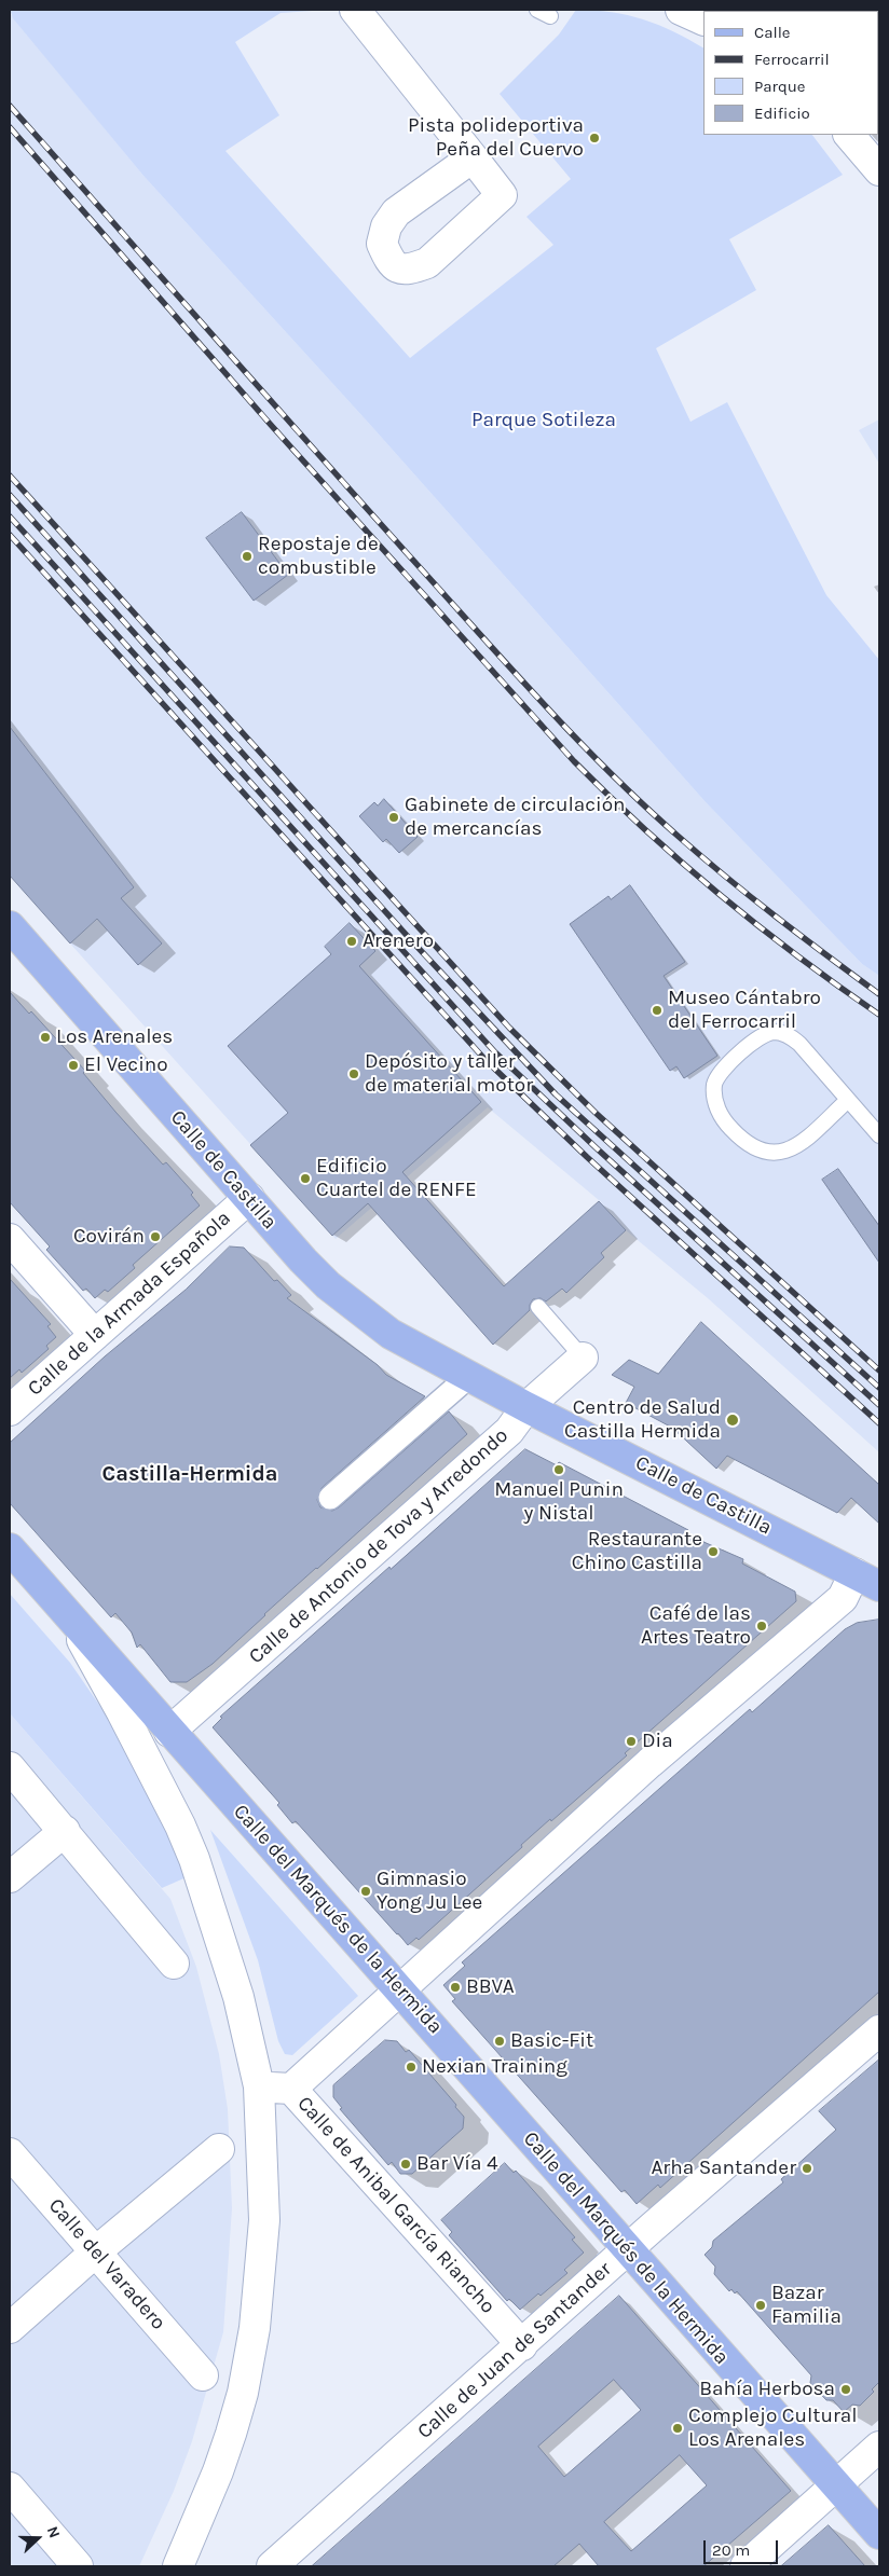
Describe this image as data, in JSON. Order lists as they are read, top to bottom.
{
  "streets": {
    "main road": ["Calle de Castilla", "Calle del Marqués de la Hermida"],
    "street": [
      "Calle de la Armada Española",
      "Calle de Antonio de Tova y Arredondo",
      "Calle de Anibal García Riancho",
      "Calle del Varadero",
      "Calle de Juan de Santander"
    ]
  },
  "crossings": [
    ["Calle de Castilla", "Calle de la Armada Española"],
    ["Calle de Castilla", "Calle de Antonio de Tova y Arredondo"],
    ["Calle de Antonio de Tova y Arredondo", "Calle del Marqués de la Hermida"],
    ["Calle del Marqués de la Hermida", "Calle de Juan de Santander"],
    ["Calle de Anibal García Riancho", "Calle de Juan de Santander"]
  ],
  "districts": ["Castilla-Hermida"],
  "parks": ["Parque Sotileza"],
  "places": [
    "Pista polideportiva Peña del Cuervo",
    "Repostaje de combustible",
    "Gabinete de circulación de mercancías",
    "Arenero",
    "Museo Cántabro del Ferrocarril",
    "Los Arenales",
    "El Vecino",
    "Depósito y taller de material motor",
    "Edificio Cuartel de RENFE",
    "Covirán",
    "Centro de Salud Castilla Hermida",
    "Manuel Punin y Nistal",
    "Restaurante Chino Castilla",
    "Café de las Artes Teatro",
    "Dia",
    "Gimnasio Yong Ju Lee",
    "BBVA",
    "Basic-Fit",
    "Nexian Training",
    "Bar Vía 4",
    "Arha Santander",
    "Bazar Familia",
    "Bahía Herbosa",
    "Complejo Cultural Los Arenales"
  ],
  "legend": [
    "Calle",
    "Ferrocarril",
    "Parque",
    "Edificio"
  ],
  "scale_bar": "20 m",
  "north": "right"
}
